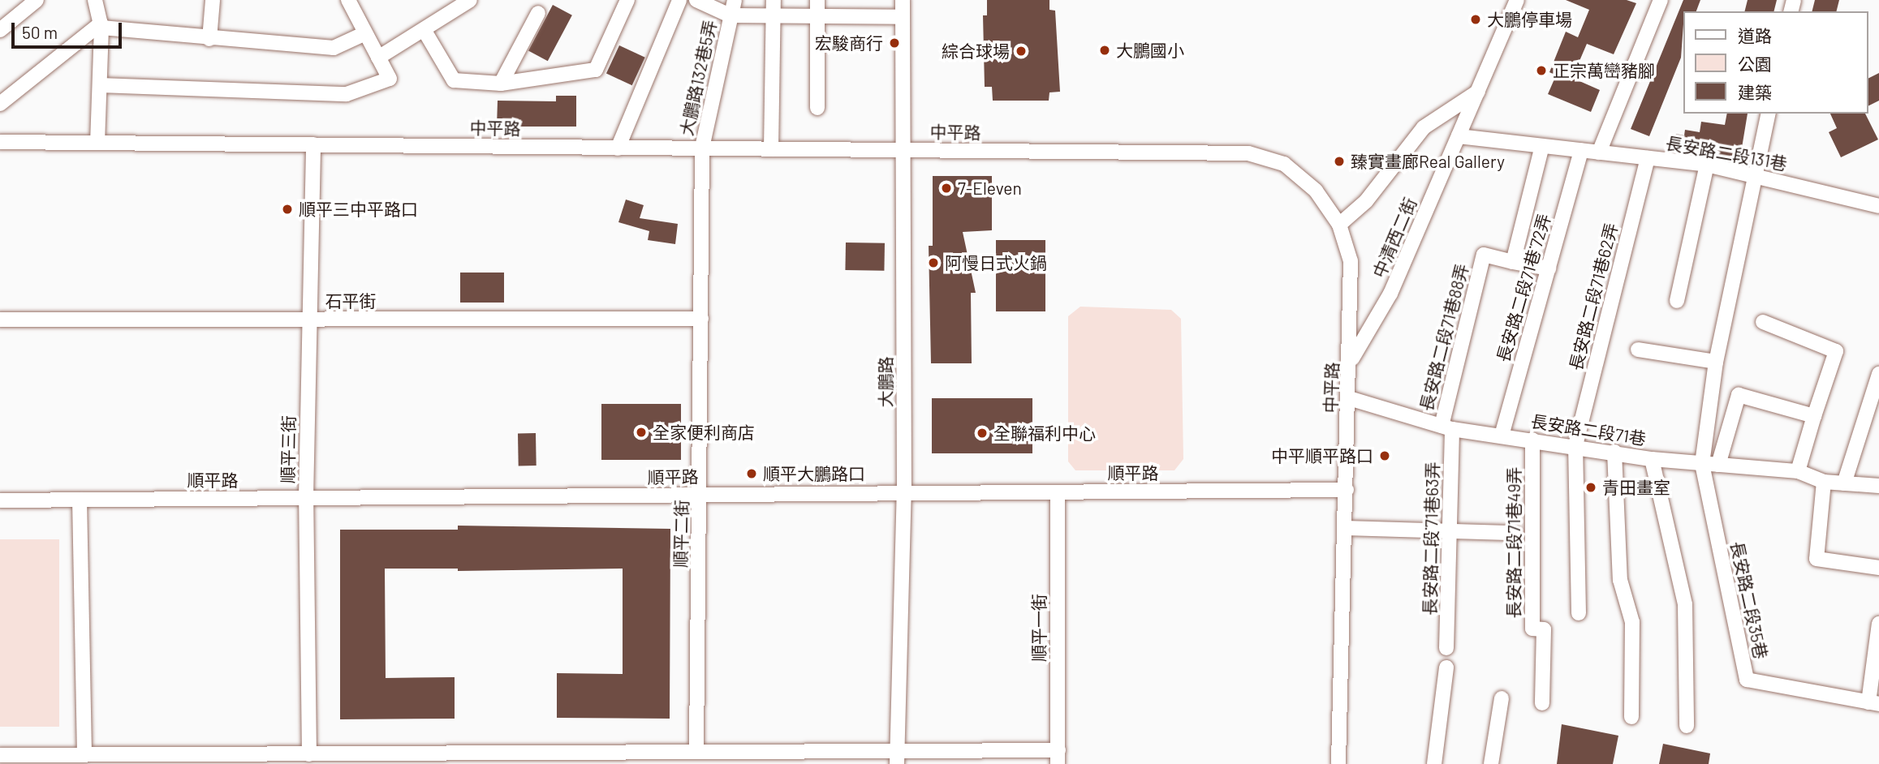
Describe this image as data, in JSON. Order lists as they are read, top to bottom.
{
  "streets": {
    "street": [
      "大鵬路132巷5弄",
      "中平路",
      "長安路二段131巷",
      "中清西二街",
      "長安路二段71巷˙72弄",
      "長安路二段71巷62弄",
      "石平街",
      "長安路二段71巷88弄",
      "大鵬路",
      "長安路二段71巷",
      "順平三街",
      "順平路",
      "順平二街",
      "長安路二段˙71巷63弄",
      "長安路二段71巷49弄",
      "長安路二段35巷",
      "順平一街"
    ]
  },
  "crossings": [
    ["大鵬路132巷5弄", "中平路"],
    ["大鵬路132巷5弄", "順平二街"],
    ["中平路", "中清西二街"],
    ["中平路", "大鵬路"],
    ["中平路", "長安路二段71巷"],
    ["中平路", "順平三街"],
    ["中平路", "順平路"],
    ["中平路", "順平二街"],
    ["長安路二段131巷", "中清西二街"],
    ["長安路二段131巷", "長安路二段71巷˙72弄"],
    ["長安路二段131巷", "長安路二段71巷62弄"],
    ["長安路二段71巷˙72弄", "長安路二段71巷88弄"],
    ["長安路二段71巷˙72弄", "長安路二段71巷"],
    ["長安路二段71巷62弄", "長安路二段71巷"],
    ["石平街", "順平三街"],
    ["石平街", "順平二街"],
    ["長安路二段71巷88弄", "長安路二段71巷"],
    ["長安路二段71巷88弄", "長安路二段˙71巷63弄"],
    ["大鵬路", "順平路"],
    ["長安路二段71巷", "長安路二段˙71巷63弄"],
    ["長安路二段71巷", "長安路二段71巷49弄"],
    ["長安路二段71巷", "長安路二段35巷"],
    ["順平三街", "順平路"],
    ["順平路", "順平二街"],
    ["順平路", "順平一街"]
  ],
  "places": [
    "大鵬停車場",
    "宏駿商行",
    "大鵬國小",
    "綜合球場",
    "正宗萬巒豬腳",
    "臻實畫廊Real Gallery",
    "7-Eleven",
    "順平三中平路口",
    "阿慢日式火鍋",
    "全家便利商店",
    "全聯福利中心",
    "中平順平路口",
    "順平大鵬路口",
    "青田畫室"
  ],
  "legend": ["道路", "公園", "建築"],
  "scale_bar": "50 m"
}
